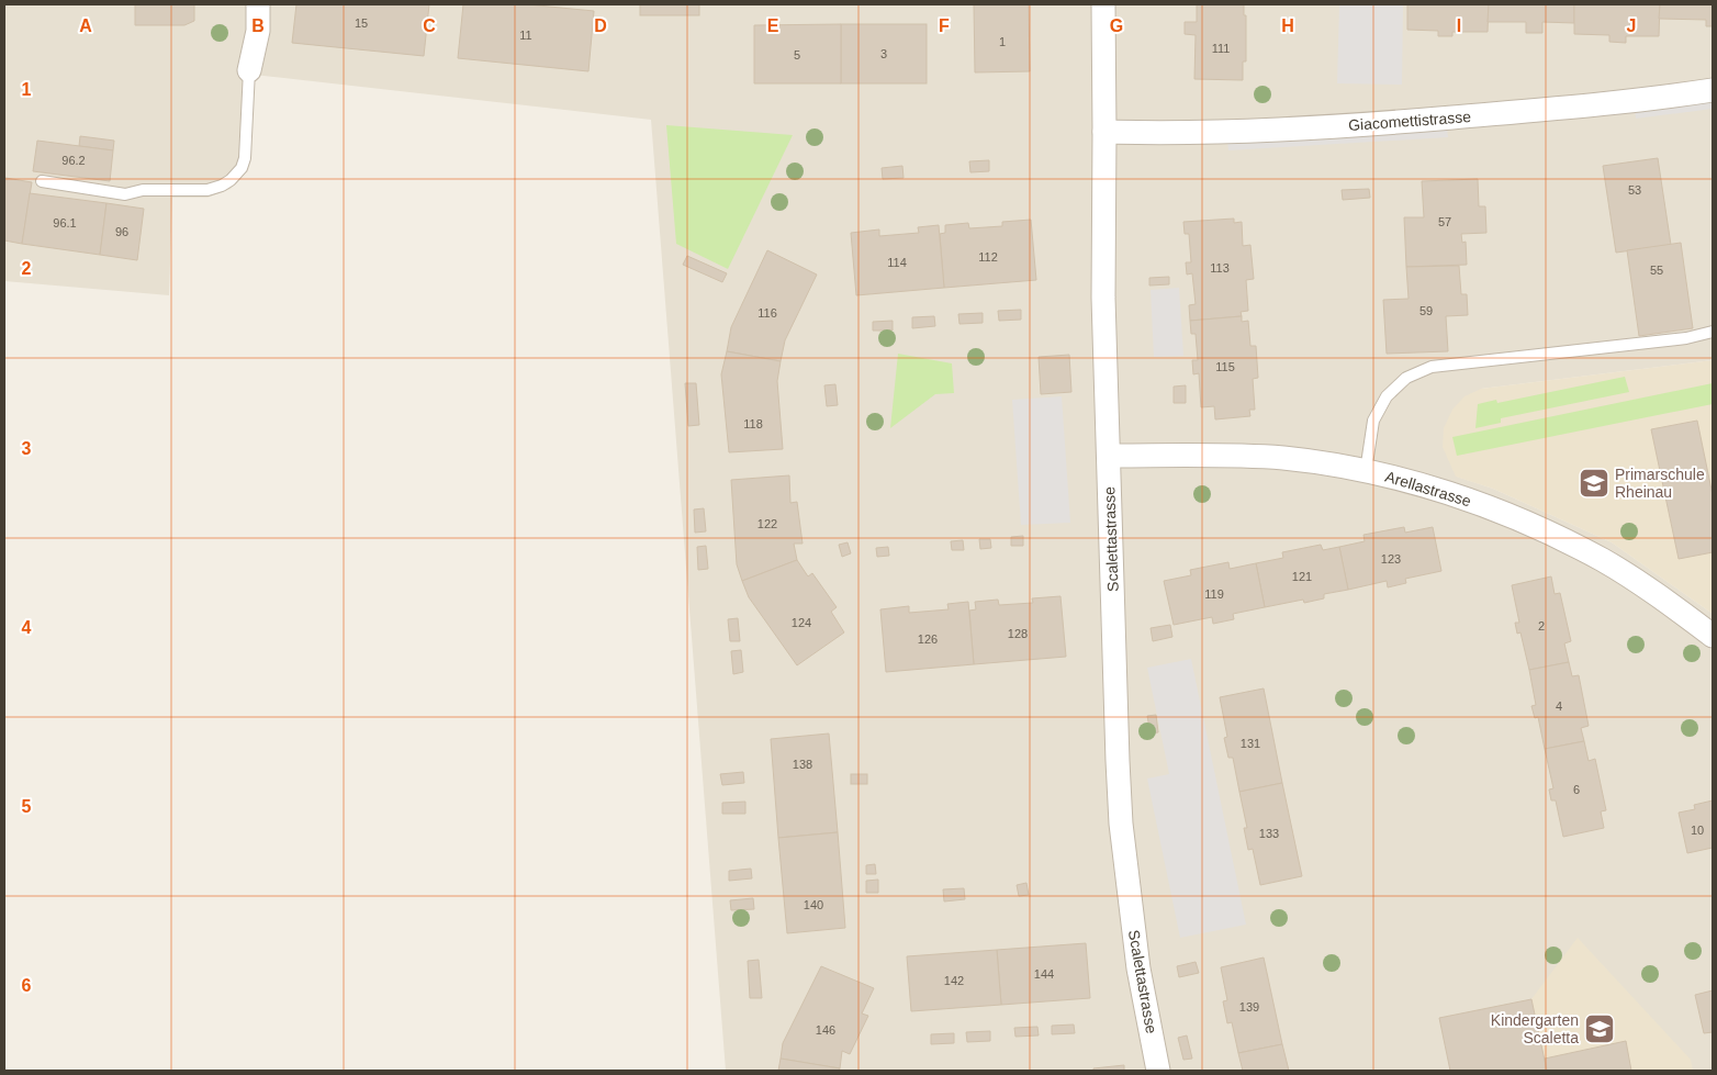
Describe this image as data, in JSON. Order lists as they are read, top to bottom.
{
  "streets": {
    "street": ["Giacomettistrasse", "Arellastrasse", "Scalettastrasse"]
  },
  "crossings": [
    ["Giacomettistrasse", "Scalettastrasse"],
    ["Arellastrasse", "Scalettastrasse"]
  ],
  "places": {
    "school or university": ["Primarschule Rheinau", "Kindergarten Scaletta"]
  },
  "house_numbers": [
    "15",
    "11",
    "1",
    "111",
    "3",
    "5",
    "96.2",
    "53",
    "57",
    "96.1",
    "96",
    "112",
    "114",
    "113",
    "55",
    "59",
    "116",
    "115",
    "118",
    "122",
    "123",
    "121",
    "119",
    "124",
    "2",
    "128",
    "126",
    "4",
    "131",
    "138",
    "6",
    "10",
    "133",
    "140",
    "144",
    "142",
    "139",
    "146"
  ],
  "grid": {
    "columns": [
      "A",
      "B",
      "C",
      "D",
      "E",
      "F",
      "G",
      "H",
      "I",
      "J"
    ],
    "rows": [
      "1",
      "2",
      "3",
      "4",
      "5",
      "6"
    ]
  }
}
